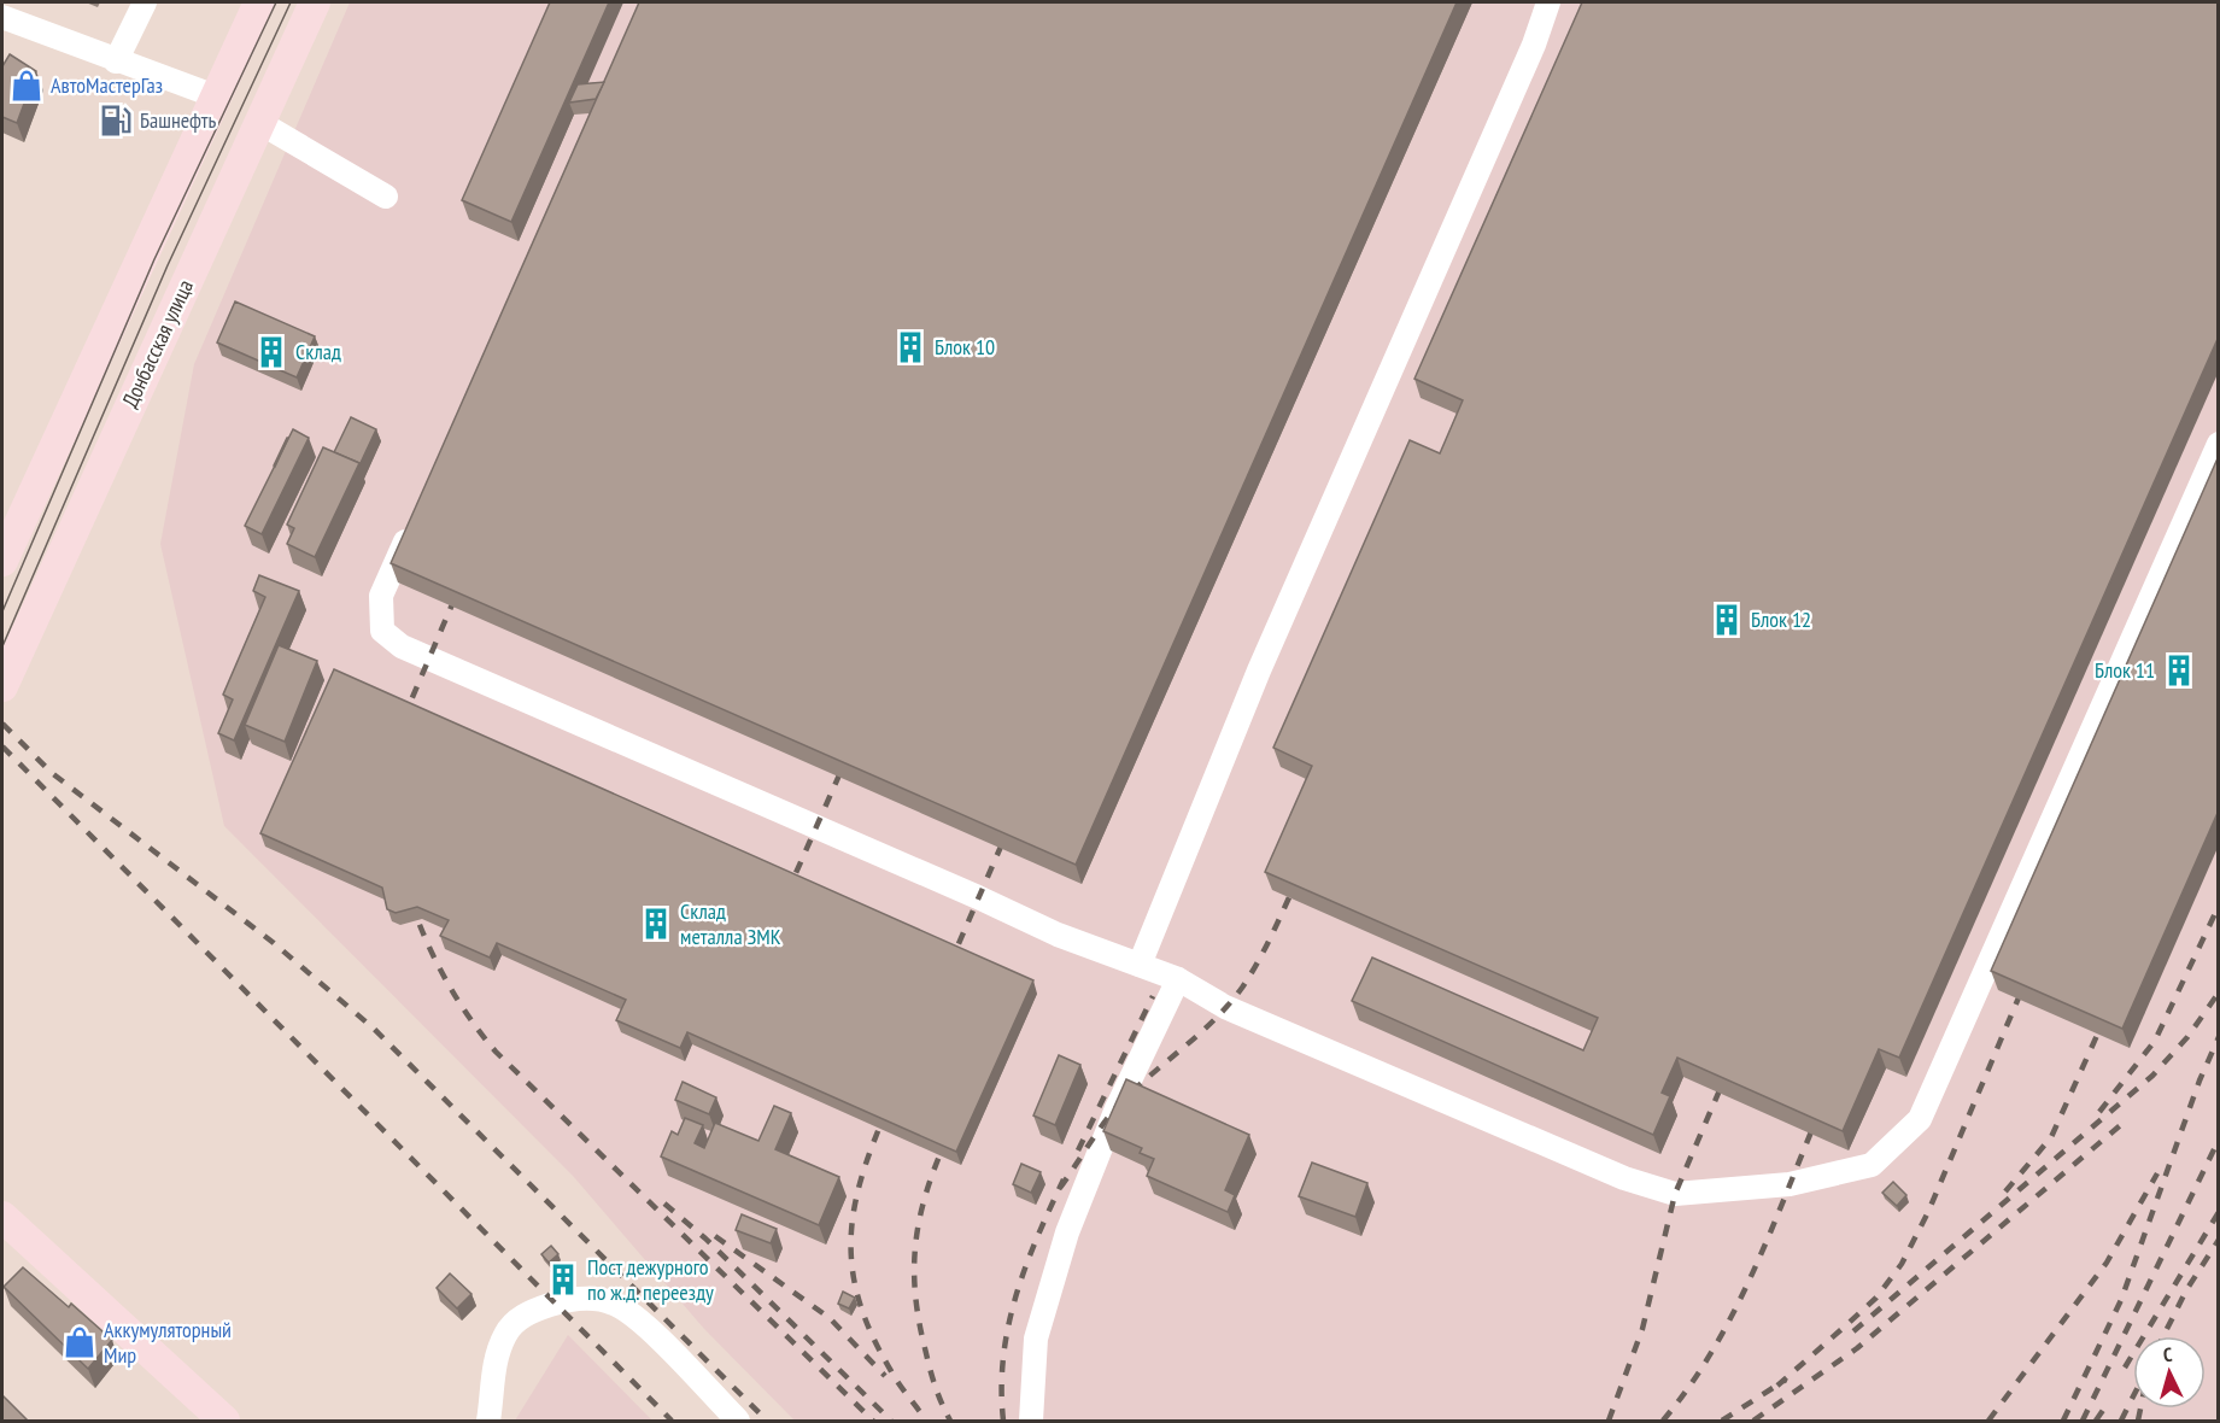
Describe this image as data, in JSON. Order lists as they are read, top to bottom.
{
  "streets": {
    "main road": ["Донбасская улица"]
  },
  "places": {
    "shop": ["АвтоМастерГаз", "Аккумуляторный Мир"],
    "fuel station": ["Башнефть"],
    "building": [
      "Блок 10",
      "Склад",
      "Блок 12",
      "Блок 11",
      "Склад металла ЗМК",
      "Пост дежурного по ж.д. переезду"
    ]
  },
  "north": "top"
}
